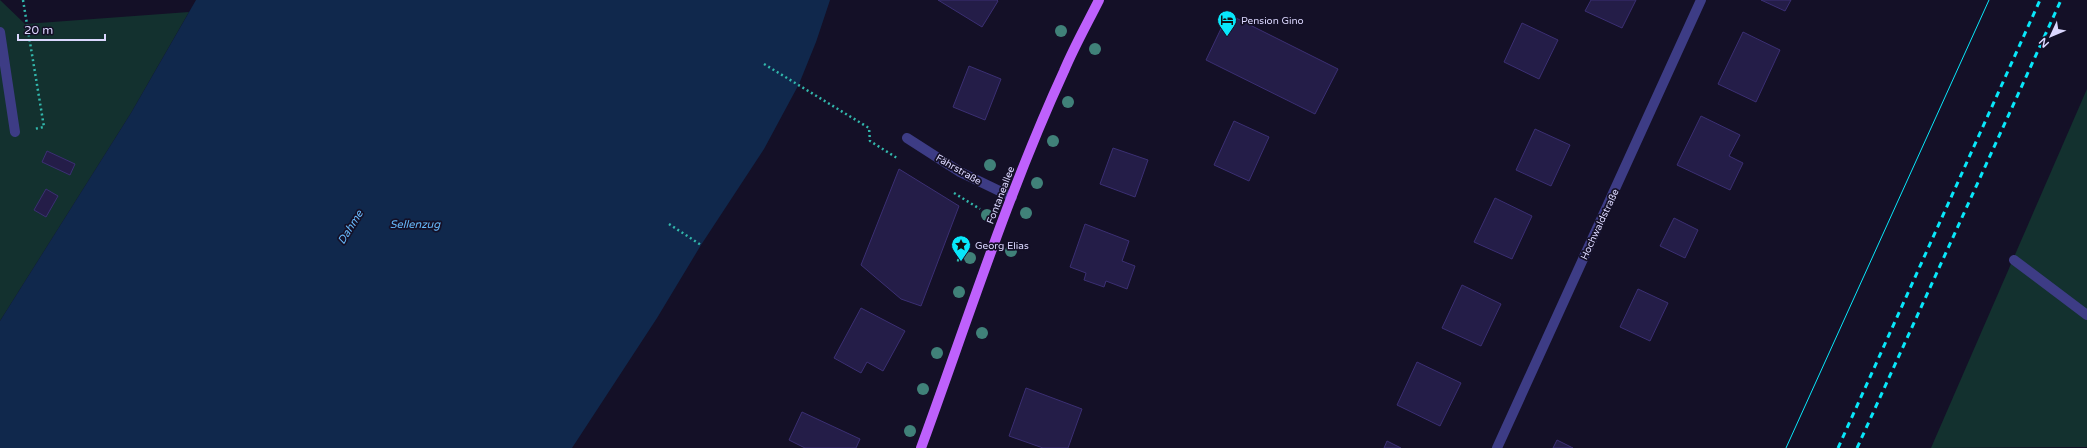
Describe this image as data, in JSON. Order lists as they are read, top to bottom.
{
  "streets": {
    "main road": ["Fontaneallee"],
    "street": ["Fährstraße", "Hochwaldstraße"]
  },
  "crossings": [
    ["Fährstraße", "Fontaneallee"]
  ],
  "water": ["Sellenzug", "Dahme"],
  "places": {
    "hotel": ["Pension Gino"],
    "place": ["Georg Elias"]
  },
  "scale_bar": "20 m",
  "north": "bottom left"
}
